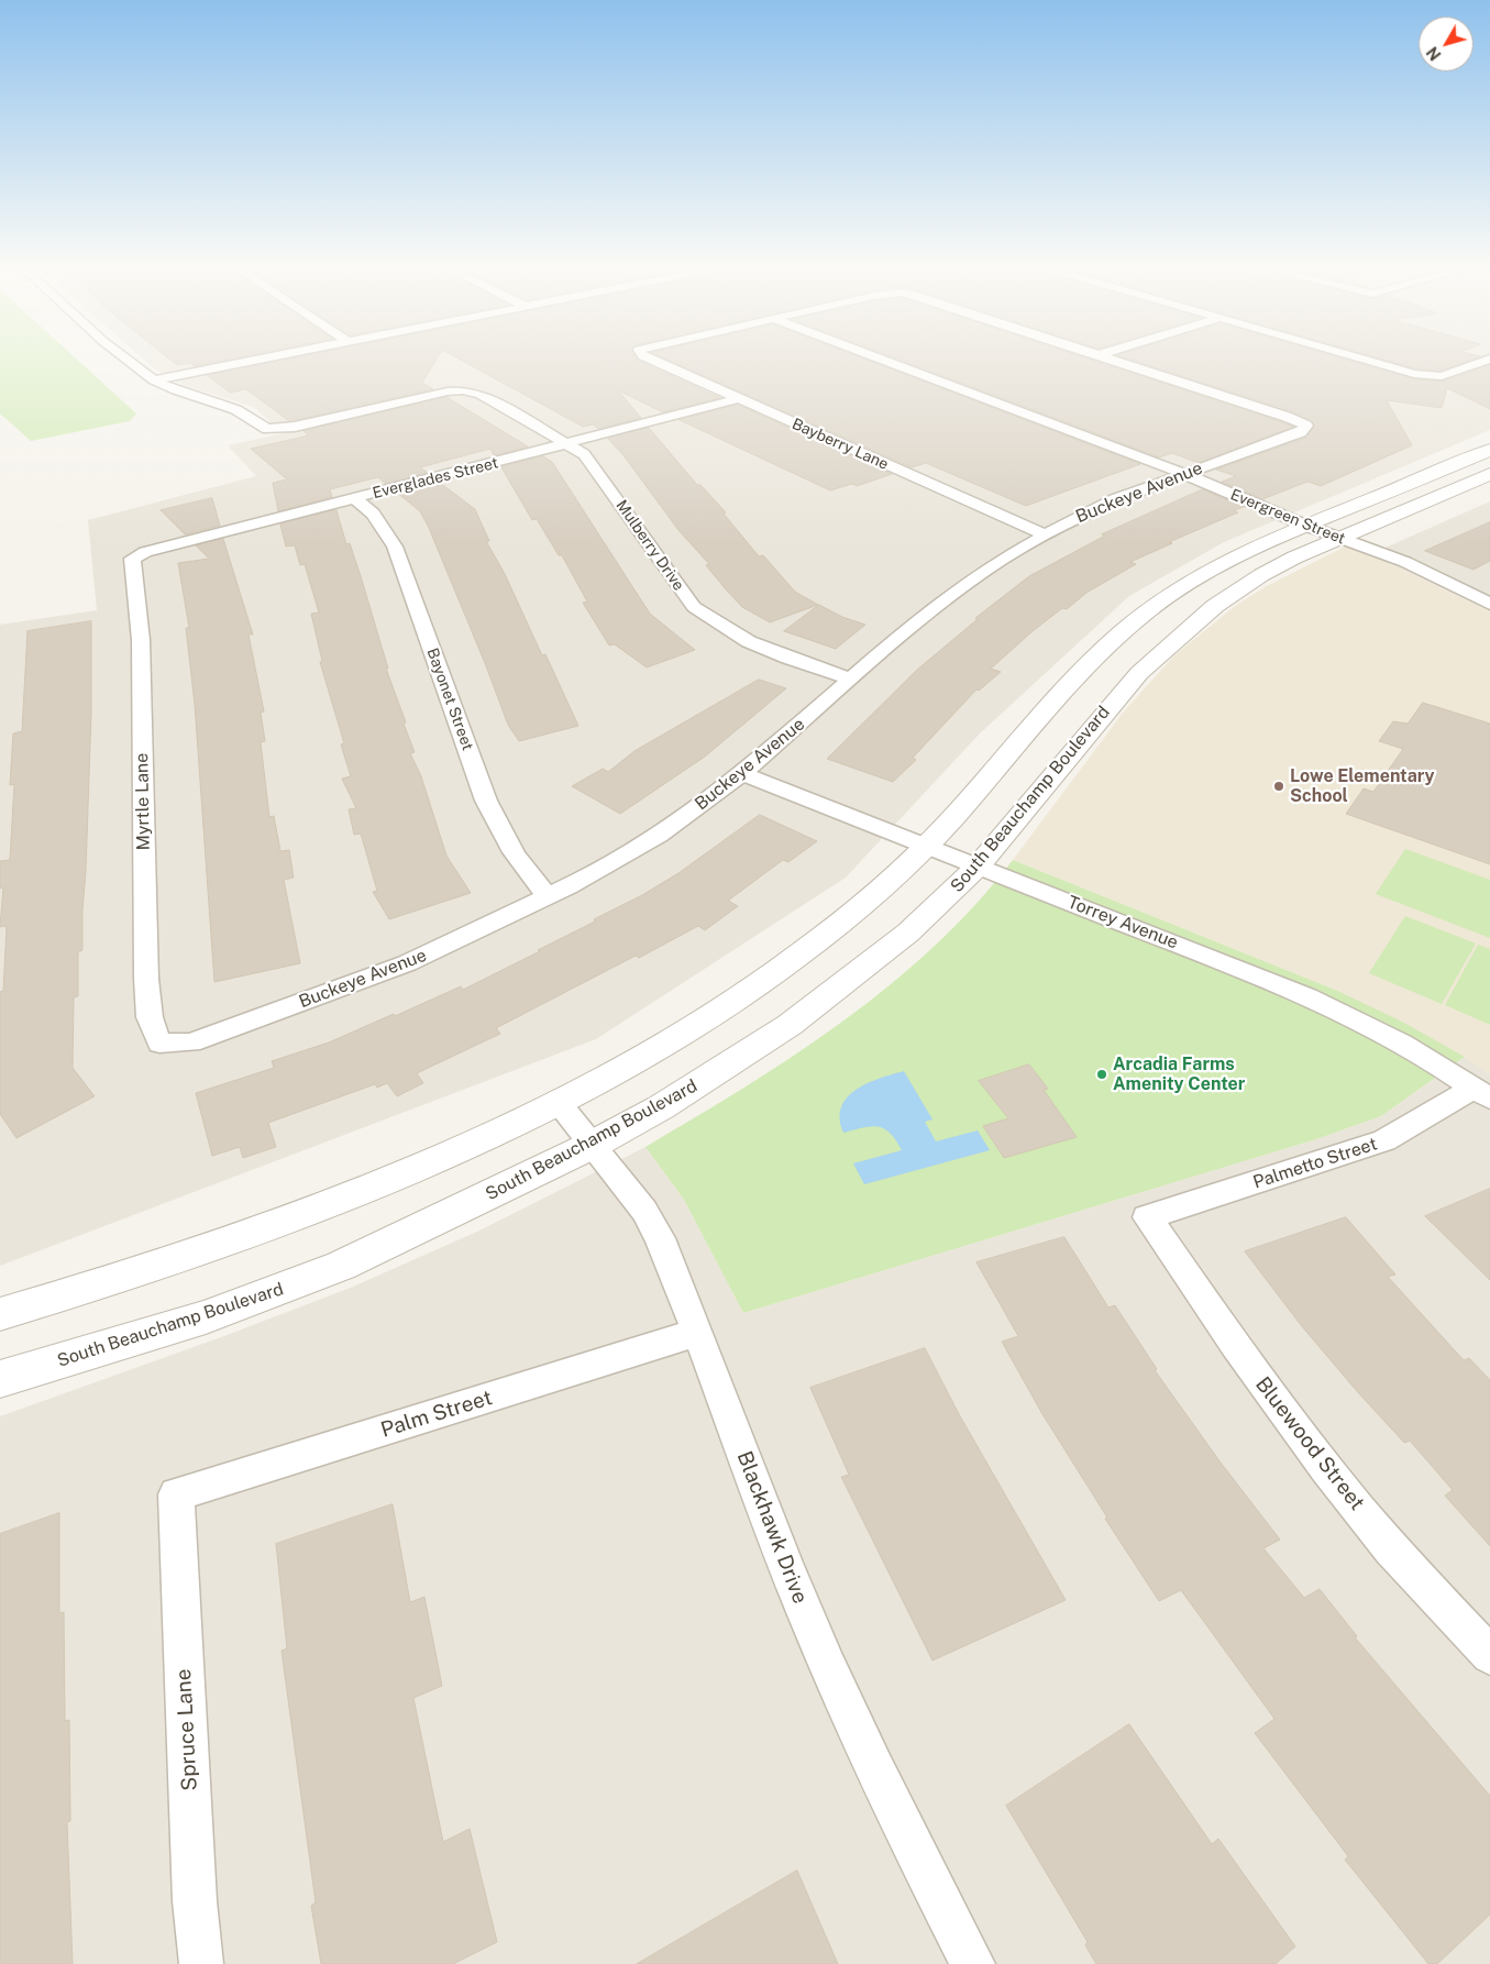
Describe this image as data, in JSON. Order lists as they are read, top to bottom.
{
  "streets": {
    "street": [
      "Bayberry Lane",
      "Everglades Street",
      "Buckeye Avenue",
      "Evergreen Street",
      "Mulberry Drive",
      "Bayonet Street",
      "South Beauchamp Boulevard",
      "Myrtle Lane",
      "Torrey Avenue",
      "Palmetto Street",
      "Palm Street",
      "Bluewood Street",
      "Blackhawk Drive",
      "Spruce Lane"
    ]
  },
  "crossings": [
    ["Bayberry Lane", "Everglades Street"],
    ["Bayberry Lane", "Buckeye Avenue"],
    ["Everglades Street", "Mulberry Drive"],
    ["Everglades Street", "Bayonet Street"],
    ["Everglades Street", "Myrtle Lane"],
    ["Buckeye Avenue", "Evergreen Street"],
    ["Buckeye Avenue", "Mulberry Drive"],
    ["Buckeye Avenue", "Bayonet Street"],
    ["Buckeye Avenue", "Myrtle Lane"],
    ["Buckeye Avenue", "Torrey Avenue"],
    ["Evergreen Street", "South Beauchamp Boulevard"],
    ["South Beauchamp Boulevard", "Torrey Avenue"],
    ["South Beauchamp Boulevard", "Blackhawk Drive"],
    ["Torrey Avenue", "Palmetto Street"],
    ["Palmetto Street", "Bluewood Street"],
    ["Palm Street", "Blackhawk Drive"],
    ["Palm Street", "Spruce Lane"]
  ],
  "places": ["Lowe Elementary School", "Arcadia Farms Amenity Center"],
  "north": "bottom left"
}
